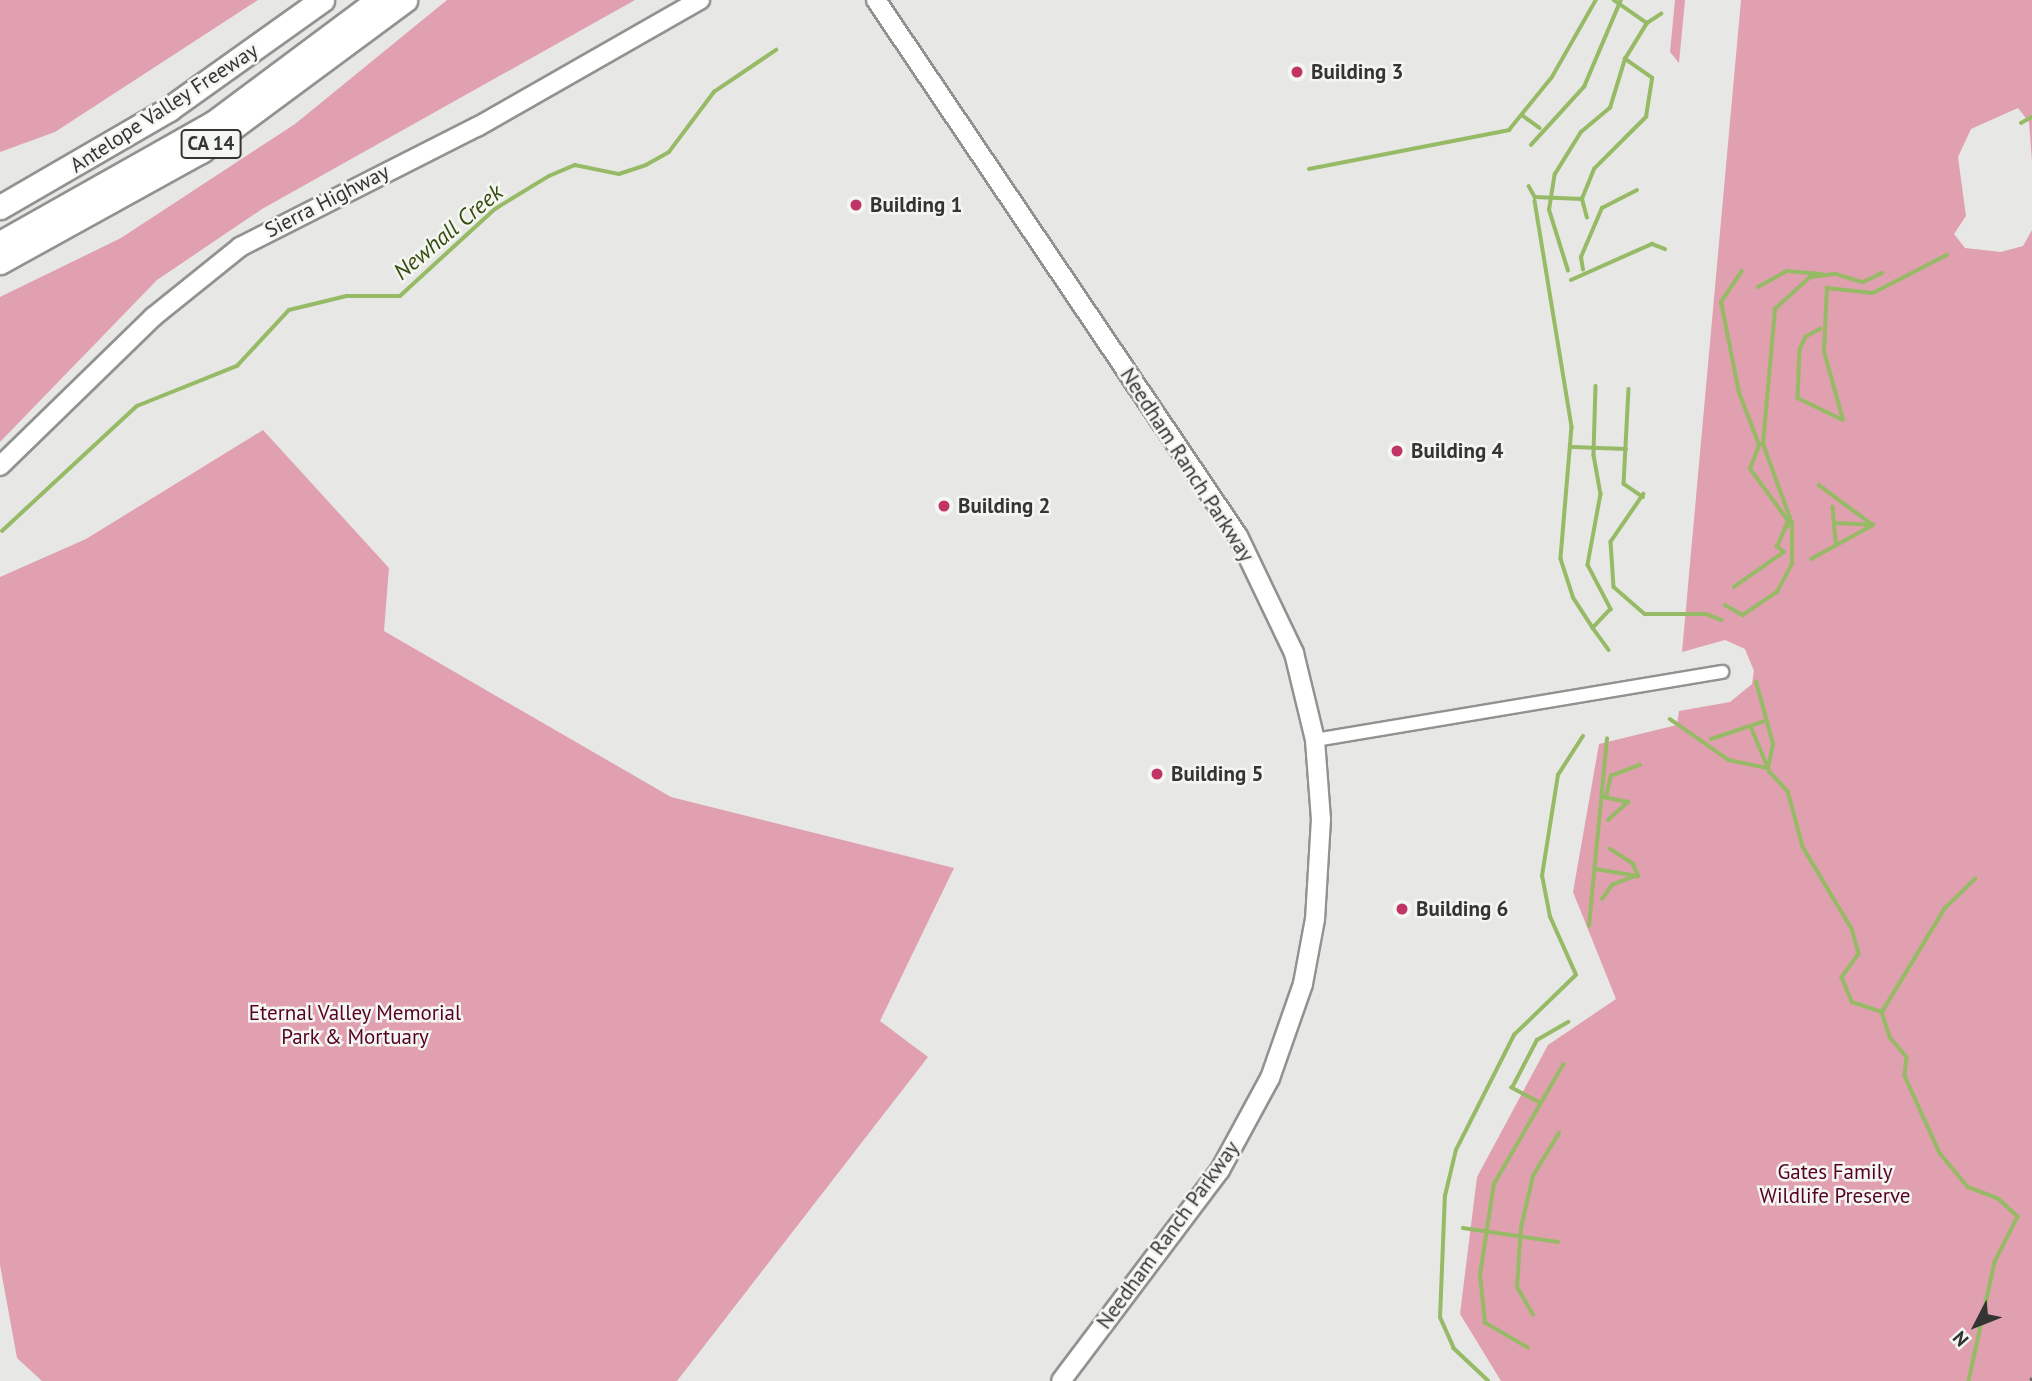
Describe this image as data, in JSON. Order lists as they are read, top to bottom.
{
  "streets": {
    "highway": ["Antelope Valley Freeway", "CA 14"],
    "street": ["Sierra Highway", "Needham Ranch Parkway"]
  },
  "water": ["Newhall Creek"],
  "parks": ["Eternal Valley Memorial Park & Mortuary", "Gates Family Wildlife Preserve"],
  "places": [
    "Building 3",
    "Building 1",
    "Building 4",
    "Building 2",
    "Building 5",
    "Building 6"
  ],
  "north": "bottom left"
}
